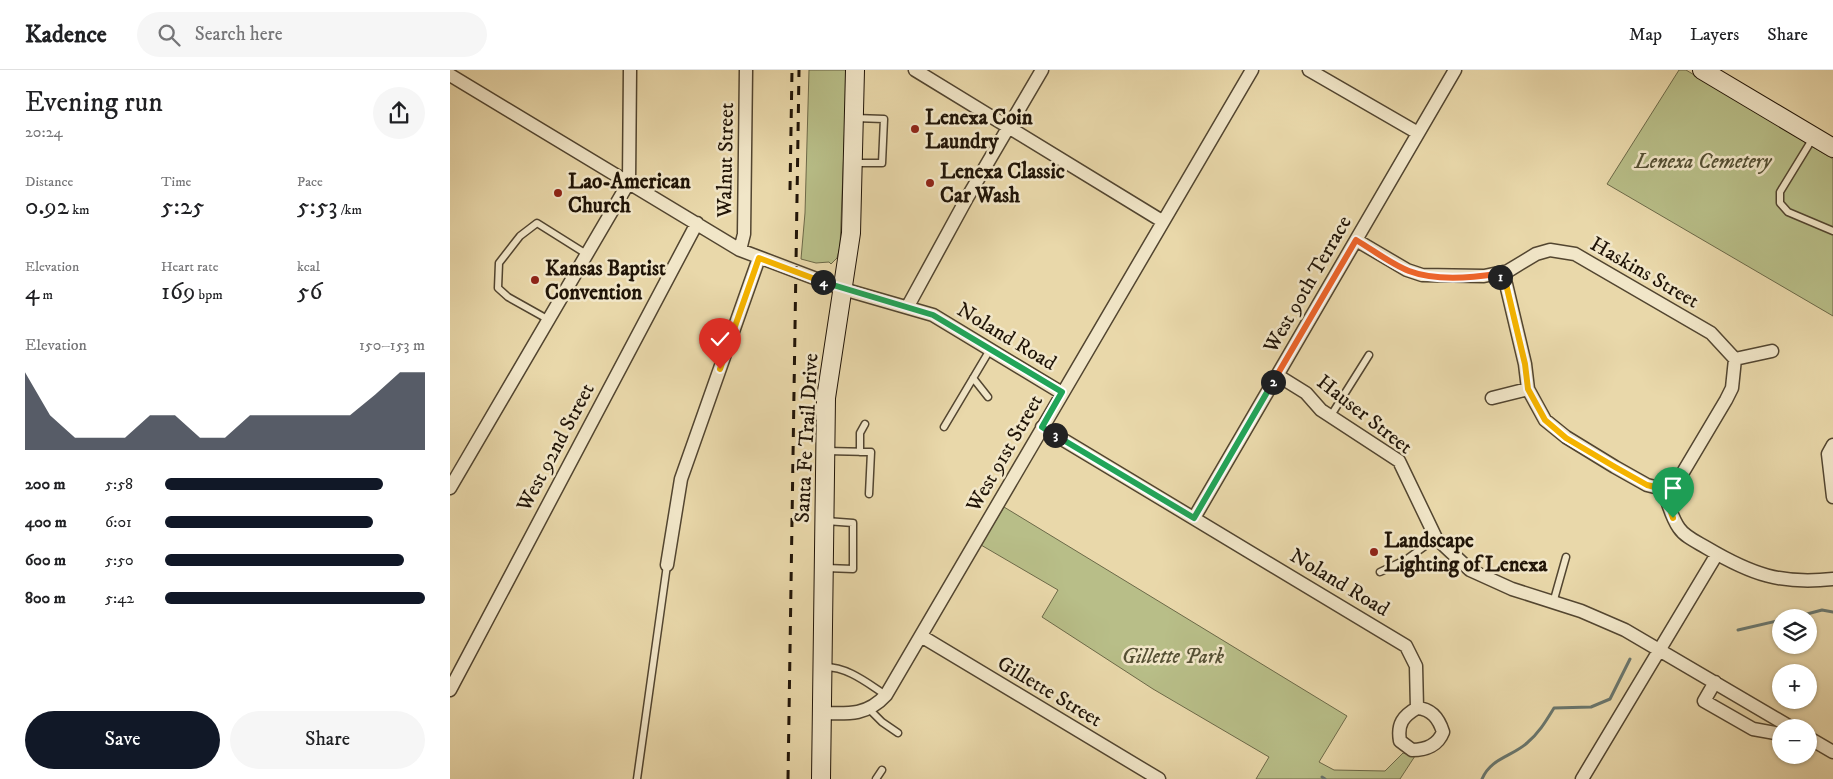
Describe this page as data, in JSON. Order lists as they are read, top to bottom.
{
  "streets": {
    "main road": ["Santa Fe Trail Drive"],
    "street": [
      "Walnut Street",
      "Haskins Street",
      "West 90th Terrace",
      "Noland Road",
      "Hauser Street",
      "West 92nd Street",
      "West 91st Street",
      "Gillette Street"
    ]
  },
  "crossings": [
    ["Walnut Street", "Noland Road"],
    ["West 90th Terrace", "Noland Road"],
    ["West 90th Terrace", "Hauser Street"],
    ["Noland Road", "Santa Fe Trail Drive"],
    ["Noland Road", "West 92nd Street"],
    ["Noland Road", "West 91st Street"],
    ["Santa Fe Trail Drive", "West 91st Street"],
    ["West 91st Street", "Gillette Street"]
  ],
  "parks": ["Lenexa Cemetery", "Gillette Park"],
  "places": [
    "Lenexa Coin Laundry",
    "Lenexa Classic Car Wash",
    "Lao-American Church",
    "Kansas Baptist Convention",
    "Landscape Lighting of Lenexa"
  ],
  "page": {
    "header": "Kadence",
    "search": "Search here",
    "nav": ["Map", "Layers", "Share"],
    "heading": ["Evening run", "20:24"],
    "stats": [
      ["Distance", "0.92 km"],
      ["Time", "5:25"],
      ["Pace", "5:53 /km"],
      ["Elevation", "4 m"],
      ["Heart rate", "169 bpm"],
      ["kcal", "56"]
    ],
    "pins": [
      "1",
      "4",
      "2",
      "3"
    ],
    "chart": ["Elevation", "150–153 m"],
    "list": [
      {
        "name": "200 m",
        "note": "5:58"
      },
      {
        "name": "400 m",
        "note": "6:01"
      },
      {
        "name": "600 m",
        "note": "5:50"
      },
      {
        "name": "800 m",
        "note": "5:42"
      }
    ],
    "map_buttons": ["+", "−"],
    "buttons": ["Save", "Share"]
  }
}
